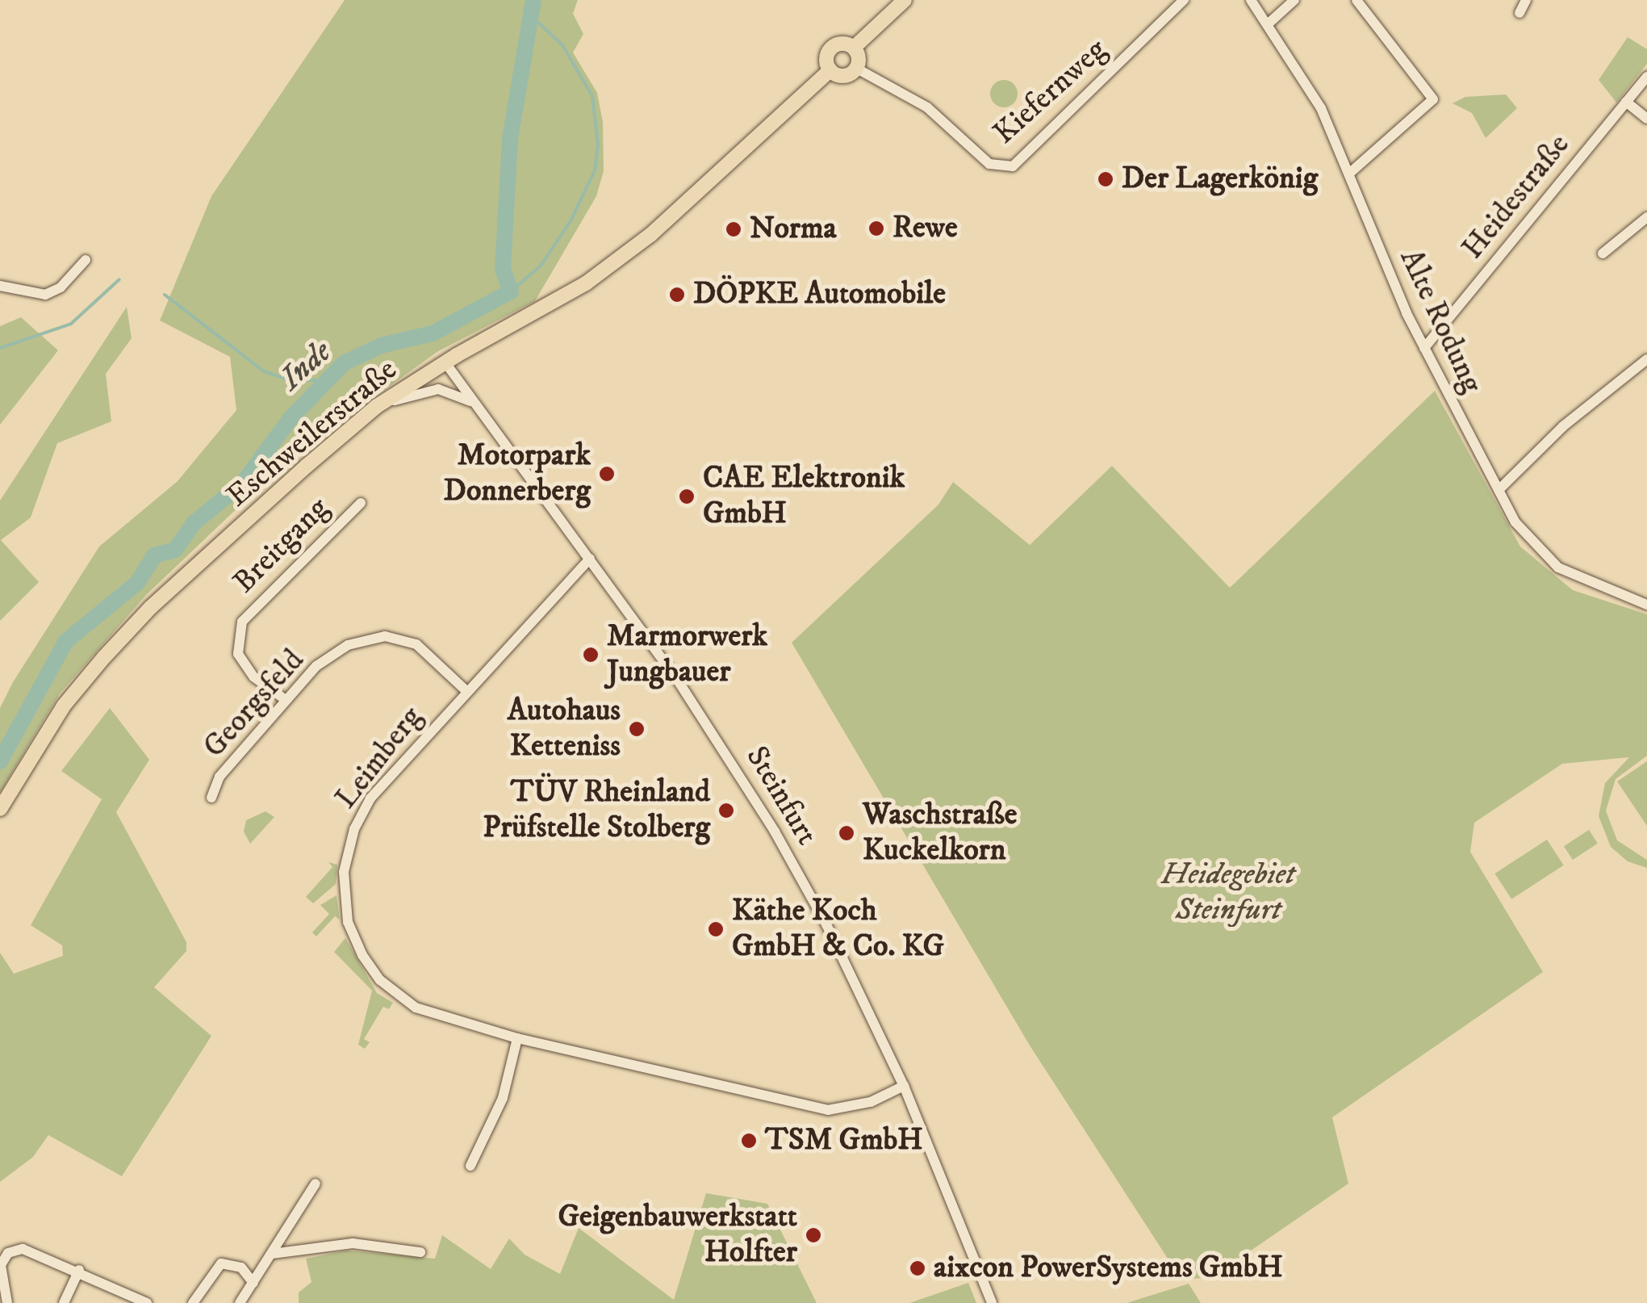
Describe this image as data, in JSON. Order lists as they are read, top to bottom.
{
  "streets": {
    "main road": ["Eschweilerstraße"],
    "street": [
      "Kiefernweg",
      "Heidestraße",
      "Alte Rodung",
      "Breitgang",
      "Georgsfeld",
      "Leimberg",
      "Steinfurt"
    ]
  },
  "crossings": [
    ["Kiefernweg", "Eschweilerstraße"],
    ["Heidestraße", "Alte Rodung"],
    ["Eschweilerstraße", "Steinfurt"],
    ["Breitgang", "Georgsfeld"],
    ["Georgsfeld", "Leimberg"],
    ["Leimberg", "Steinfurt"]
  ],
  "water": ["Inde"],
  "parks": ["Heidegebiet Steinfurt"],
  "places": [
    "Der Lagerkönig",
    "Rewe",
    "Norma",
    "DÖPKE Automobile",
    "Motorpark Donnerberg",
    "CAE Elektronik GmbH",
    "Marmorwerk Jungbauer",
    "Autohaus Ketteniss",
    "TÜV Rheinland Prüfstelle Stolberg",
    "Waschstraße Kuckelkorn",
    "Käthe Koch GmbH & Co. KG",
    "TSM GmbH",
    "Geigenbauwerkstatt Holfter",
    "aixcon PowerSystems GmbH"
  ]
}
